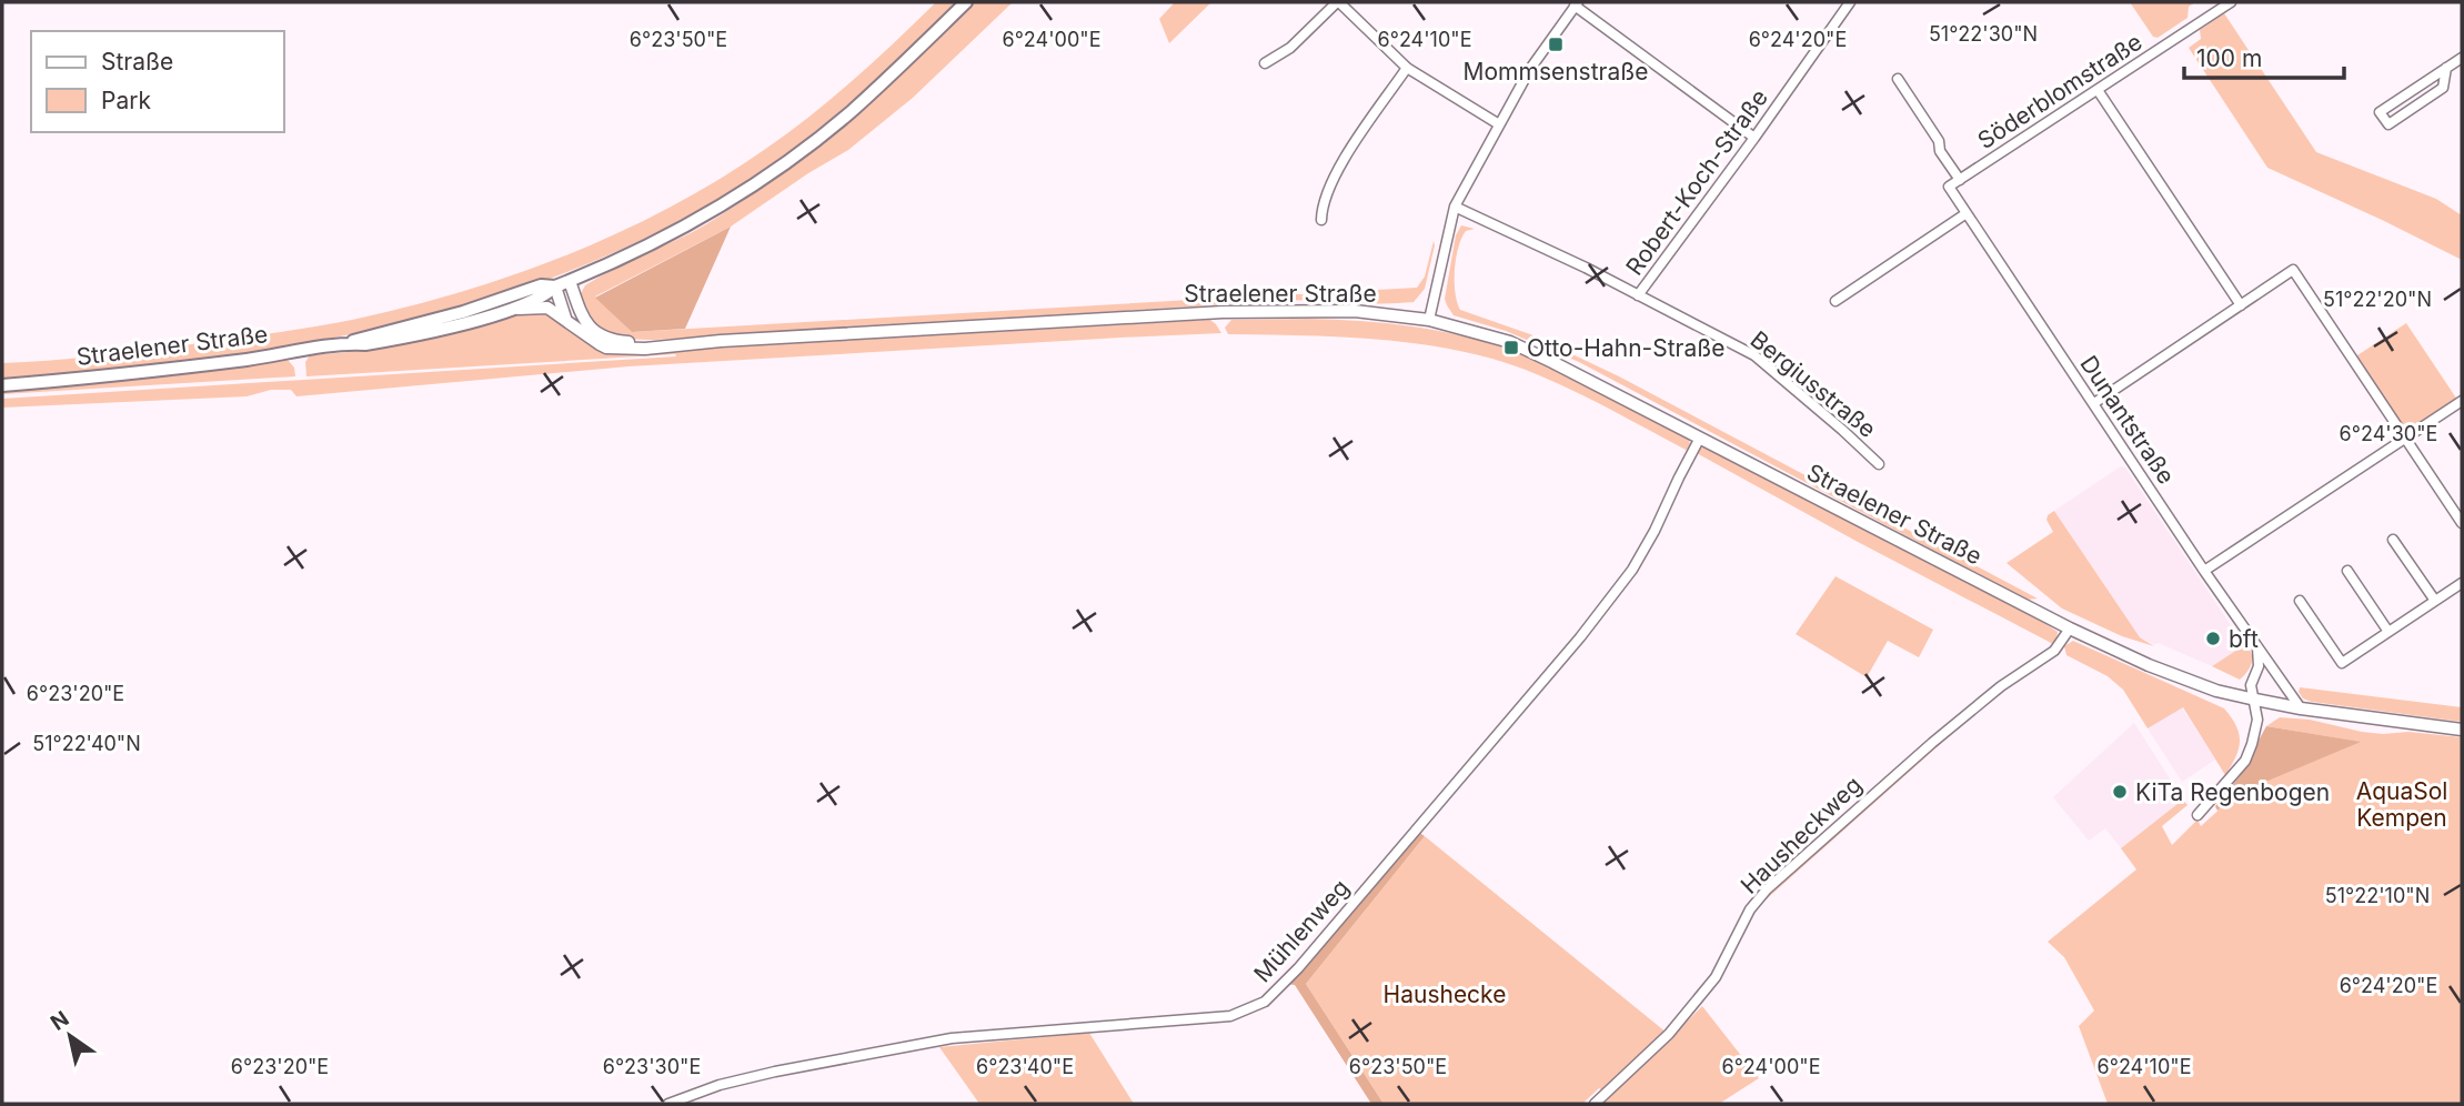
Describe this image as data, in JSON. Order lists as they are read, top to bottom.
{
  "streets": {
    "main road": ["Straelener Straße"],
    "street": [
      "Söderblomstraße",
      "Robert-Koch-Straße",
      "Bergiusstraße",
      "Dunantstraße",
      "Hausheckweg",
      "Mühlenweg"
    ]
  },
  "crossings": [
    ["Söderblomstraße", "Dunantstraße"],
    ["Robert-Koch-Straße", "Bergiusstraße"],
    ["Straelener Straße", "Dunantstraße"],
    ["Straelener Straße", "Hausheckweg"],
    ["Straelener Straße", "Mühlenweg"]
  ],
  "parks": ["AquaSol Kempen", "Haushecke"],
  "places": {
    "transit": ["Mommsenstraße", "Otto-Hahn-Straße"],
    "other": ["bft", "KiTa Regenbogen"]
  },
  "legend": ["Straße", "Park"],
  "scale_bar": "100 m",
  "north": "top left",
  "coordinates": [
    "51°22'30\"N",
    "6°23'50\"E",
    "6°24'00\"E",
    "6°24'10\"E",
    "6°24'20\"E",
    "51°22'20\"N",
    "6°24'30\"E",
    "6°23'20\"E",
    "51°22'40\"N",
    "51°22'10\"N",
    "6°23'30\"E",
    "6°23'40\"E"
  ]
}
